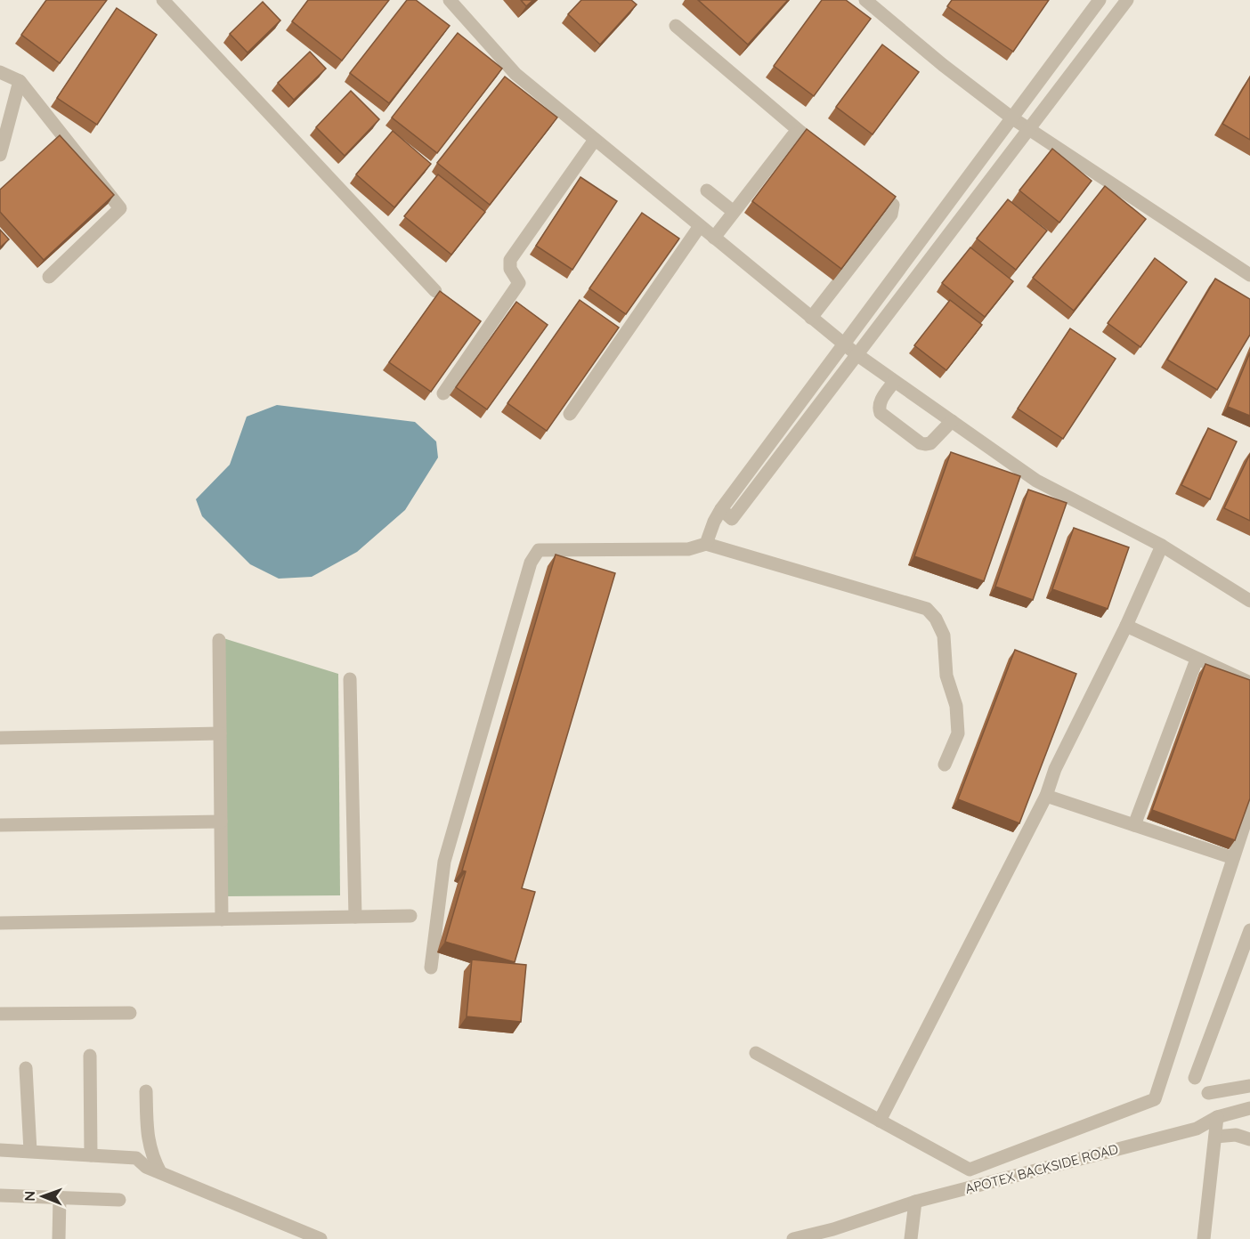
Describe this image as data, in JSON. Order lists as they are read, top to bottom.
{
  "streets": {
    "street": ["APOTEX BACKSIDE ROAD"]
  },
  "north": "left"
}
